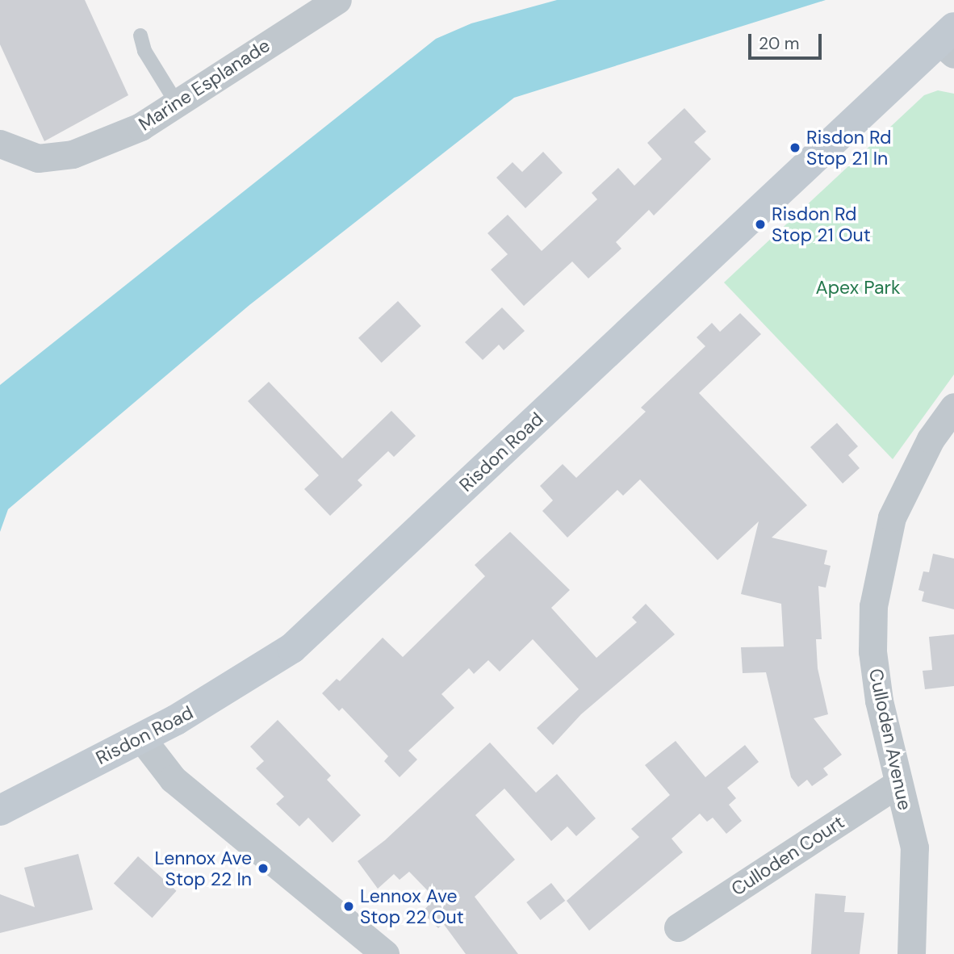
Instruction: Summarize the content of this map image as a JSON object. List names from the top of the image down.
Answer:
{
  "streets": {
    "street": [
      "Marine Esplanade",
      "Risdon Road",
      "Culloden Avenue",
      "Culloden Court"
    ]
  },
  "crossings": [
    ["Culloden Avenue", "Culloden Court"]
  ],
  "parks": ["Apex Park"],
  "places": [
    "Risdon Rd Stop 21 In",
    "Risdon Rd Stop 21 Out",
    "Lennox Ave Stop 22 In",
    "Lennox Ave Stop 22 Out"
  ],
  "scale_bar": "20 m"
}
